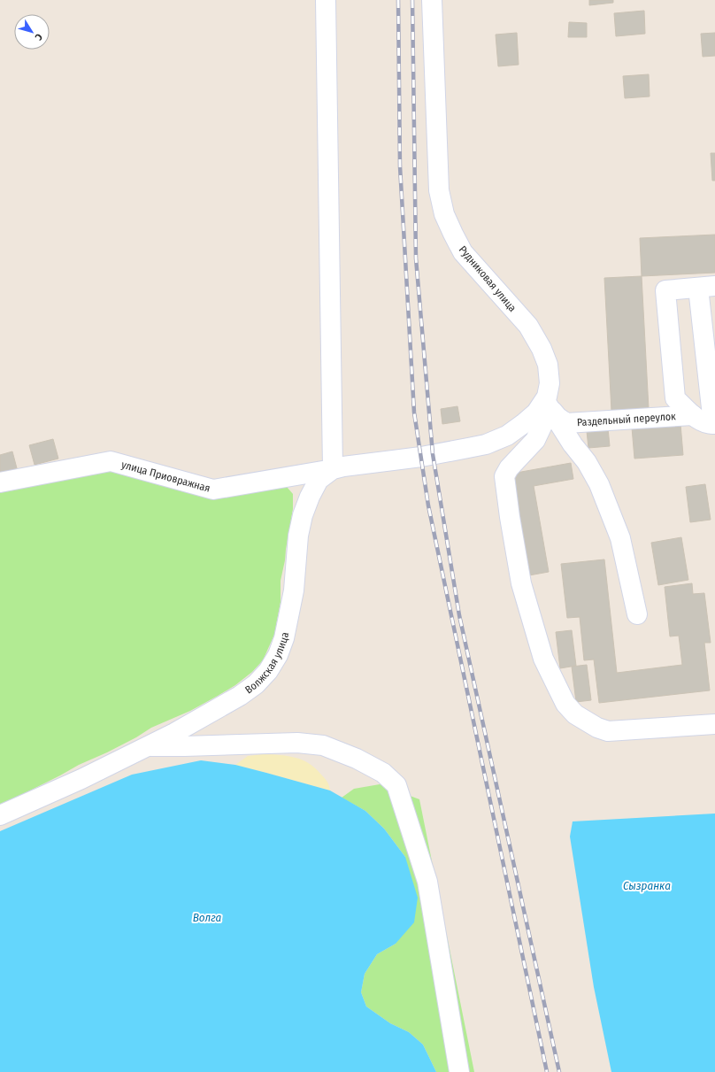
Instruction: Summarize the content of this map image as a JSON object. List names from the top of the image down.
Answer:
{
  "streets": {
    "street": [
      "Рудниковая улица",
      "Раздельный переулок",
      "улица Приовражная",
      "Волжская улица"
    ]
  },
  "crossings": [
    ["Рудниковая улица", "Раздельный переулок"],
    ["Рудниковая улица", "Волжская улица"],
    ["улица Приовражная", "Волжская улица"]
  ],
  "water": ["Сызранка", "Волга"],
  "north": "bottom right"
}
